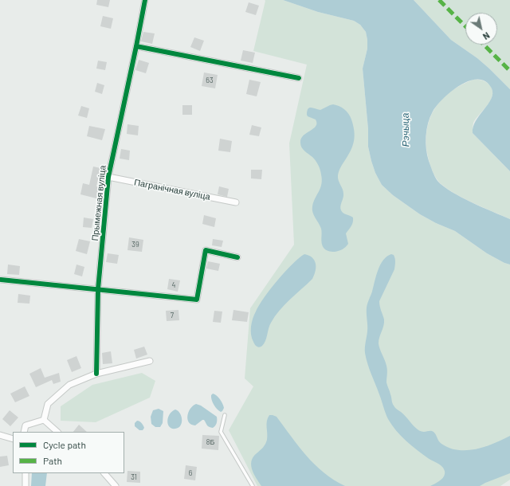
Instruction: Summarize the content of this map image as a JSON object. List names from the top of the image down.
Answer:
{
  "streets": {
    "street": ["Пагранічная вуліца", "Прымежная вуліца"]
  },
  "crossings": [
    ["Пагранічная вуліца", "Прымежная вуліца"]
  ],
  "water": ["Рэчыца"],
  "house_numbers": [
    "63",
    "39",
    "4",
    "7",
    "8Б",
    "6",
    "31"
  ],
  "legend": ["Cycle path", "Path"],
  "north": "bottom right"
}
